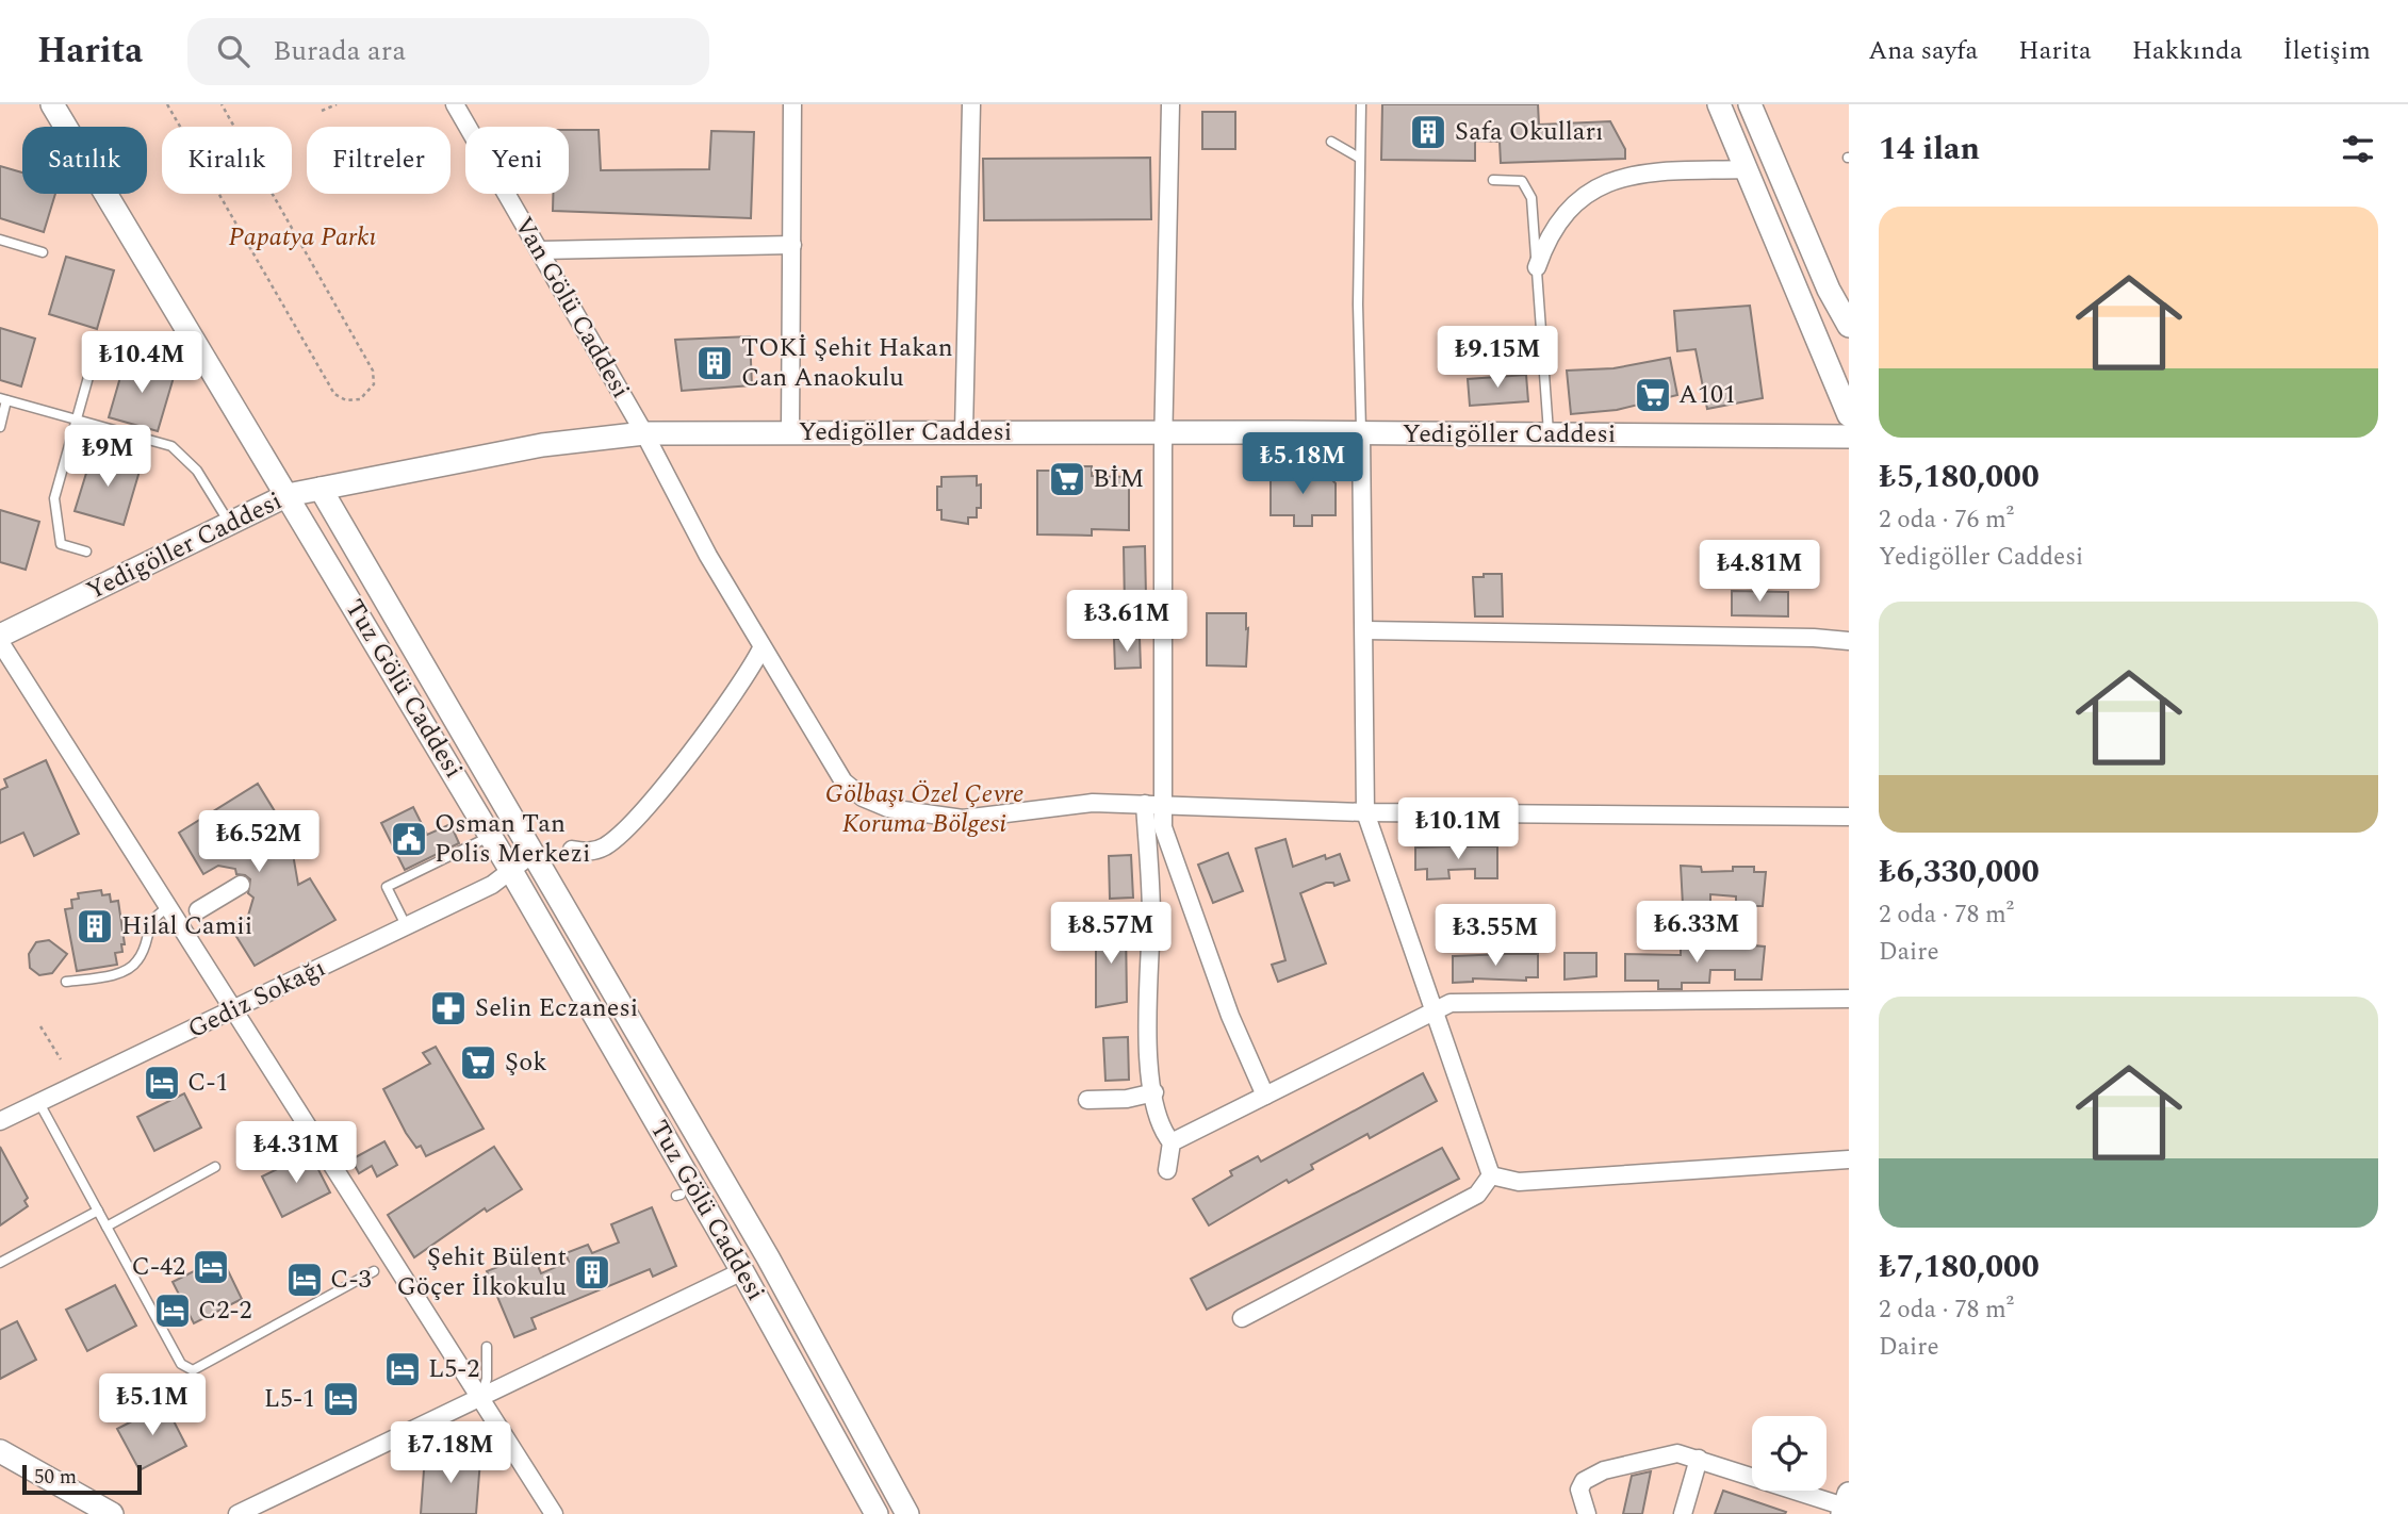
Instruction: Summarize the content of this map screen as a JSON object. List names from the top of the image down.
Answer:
{
  "streets": {
    "street": [
      "Van Gölü Caddesi",
      "Yedigöller Caddesi",
      "Tuz Gölü Caddesi",
      "Gediz Sokağı"
    ]
  },
  "crossings": [
    ["Van Gölü Caddesi", "Yedigöller Caddesi"],
    ["Yedigöller Caddesi", "Tuz Gölü Caddesi"],
    ["Tuz Gölü Caddesi", "Gediz Sokağı"]
  ],
  "parks": ["Papatya Parkı", "Gölbaşı Özel Çevre Koruma Bölgesi"],
  "places": {
    "building": [
      "Safa Okulları",
      "TOKİ Şehit Hakan Can Anaokulu",
      "Hilal Camii",
      "Şehit Bülent Göçer İlkokulu"
    ],
    "supermarket": ["A101", "BİM", "Şok"],
    "public building": ["Osman Tan Polis Merkezi"],
    "pharmacy": ["Selin Eczanesi"],
    "hotel": [
      "C-1",
      "C-42",
      "C-3",
      "C2-2",
      "L5-2",
      "L5-1"
    ]
  },
  "scale_bar": "50 m",
  "page": {
    "header": "Harita",
    "search": "Burada ara",
    "nav": [
      "Ana sayfa",
      "Harita",
      "Hakkında",
      "İletişim"
    ],
    "heading": "14 ilan",
    "chip": [
      "Satılık",
      "Kiralık",
      "Filtreler",
      "Yeni"
    ],
    "list": [
      {
        "name": "₺5,180,000",
        "note": "2 oda · 76 m² · Yedigöller Caddesi"
      },
      {
        "name": "₺6,330,000",
        "note": "2 oda · 78 m² · Daire"
      },
      {
        "name": "₺7,180,000",
        "note": "2 oda · 78 m² · Daire"
      }
    ],
    "price": [
      "₺9.15M",
      "₺10.4M",
      "₺9M",
      "₺5.18M",
      "₺4.81M",
      "₺3.61M",
      "₺10.1M",
      "₺6.52M",
      "₺6.33M",
      "₺8.57M",
      "₺3.55M",
      "₺4.31M",
      "₺5.1M",
      "₺7.18M"
    ],
    "scale": "50 m"
  }
}
